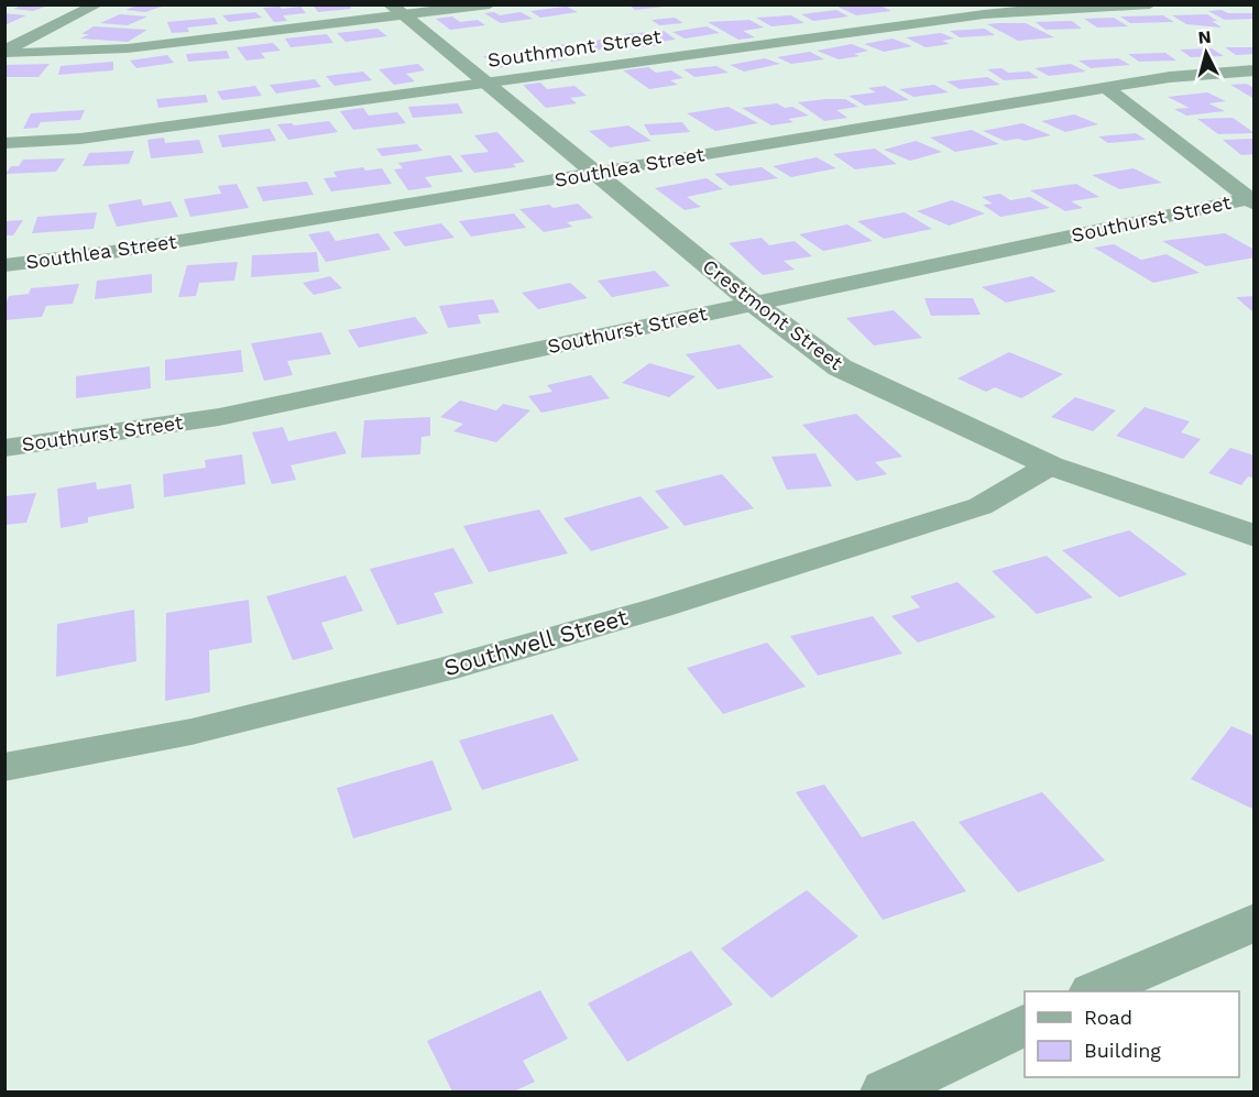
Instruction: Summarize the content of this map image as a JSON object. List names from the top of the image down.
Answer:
{
  "streets": {
    "street": [
      "Southmont Street",
      "Southlea Street",
      "Southurst Street",
      "Crestmont Street",
      "Southwell Street"
    ]
  },
  "crossings": [
    ["Southmont Street", "Crestmont Street"],
    ["Southlea Street", "Crestmont Street"],
    ["Southurst Street", "Crestmont Street"],
    ["Crestmont Street", "Southwell Street"]
  ],
  "legend": ["Road", "Building"],
  "north": "top"
}
